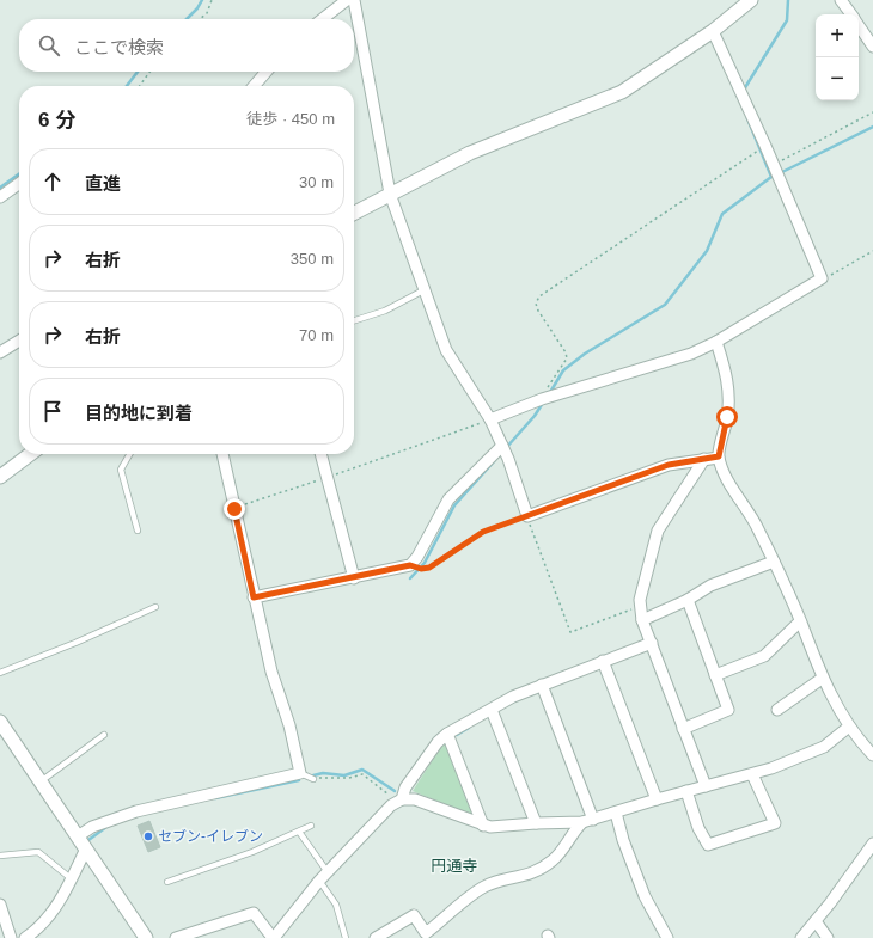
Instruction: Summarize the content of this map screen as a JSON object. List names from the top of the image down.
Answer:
{
  "districts": ["円通寺"],
  "places": ["セブン-イレブン"],
  "page": {
    "map_buttons": ["+", "−"],
    "search": "ここで検索",
    "heading": ["6 分", "徒歩 · 450 m"],
    "list": [
      ["直進", "30 m"],
      ["右折", "350 m"],
      ["右折", "70 m"],
      "目的地に到着"
    ]
  }
}
